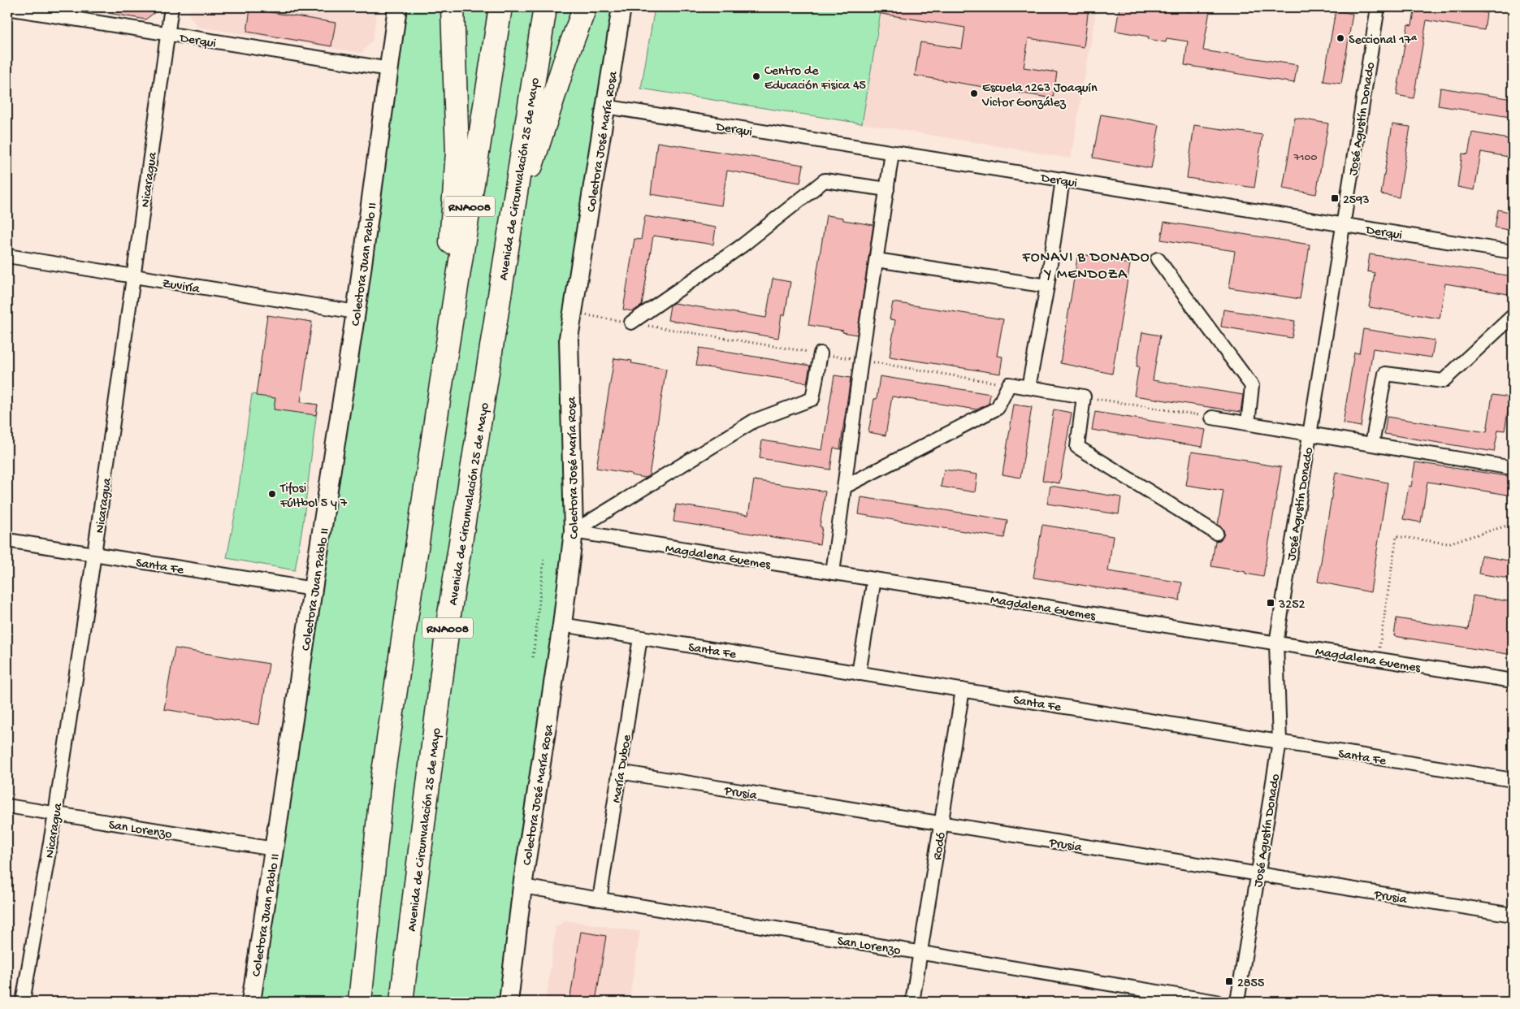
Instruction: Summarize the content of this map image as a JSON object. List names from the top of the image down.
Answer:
{
  "streets": {
    "highway": ["Avenida de Circunvalación 25 de Mayo", "RNA008"],
    "main road": ["Colectora José María Rosa", "Colectora Juan Pablo II"],
    "street": [
      "Derqui",
      "José Agustín Donado",
      "Nicaragua",
      "Zuviría",
      "Magdalena Guemes",
      "Santa Fe",
      "María Duboe",
      "Prusia",
      "San Lorenzo",
      "Rodó"
    ]
  },
  "crossings": [
    ["Derqui", "José Agustín Donado"],
    ["Derqui", "Colectora José María Rosa"],
    ["Derqui", "Nicaragua"],
    ["Derqui", "Colectora Juan Pablo II"],
    ["José Agustín Donado", "Magdalena Guemes"],
    ["José Agustín Donado", "Santa Fe"],
    ["José Agustín Donado", "Prusia"],
    ["Colectora José María Rosa", "Magdalena Guemes"],
    ["Colectora José María Rosa", "Santa Fe"],
    ["Colectora José María Rosa", "San Lorenzo"],
    ["Nicaragua", "Zuviría"],
    ["Nicaragua", "Santa Fe"],
    ["Nicaragua", "San Lorenzo"],
    ["Colectora Juan Pablo II", "Zuviría"],
    ["Colectora Juan Pablo II", "Santa Fe"],
    ["Colectora Juan Pablo II", "San Lorenzo"],
    ["Santa Fe", "María Duboe"],
    ["Santa Fe", "Rodó"],
    ["María Duboe", "Prusia"],
    ["María Duboe", "San Lorenzo"],
    ["Prusia", "Rodó"],
    ["San Lorenzo", "Rodó"]
  ],
  "districts": ["FONAVI B DONADO Y MENDOZA"],
  "places": {
    "other": [
      "Seccional 17ª",
      "Centro de Educación Fisica 45",
      "Escuela 1263 Joaquín Victor González",
      "Tifosi Fúltbol 5 y 7"
    ],
    "transit": ["2593", "3252", "2855"]
  },
  "house_numbers": ["7100"]
}
